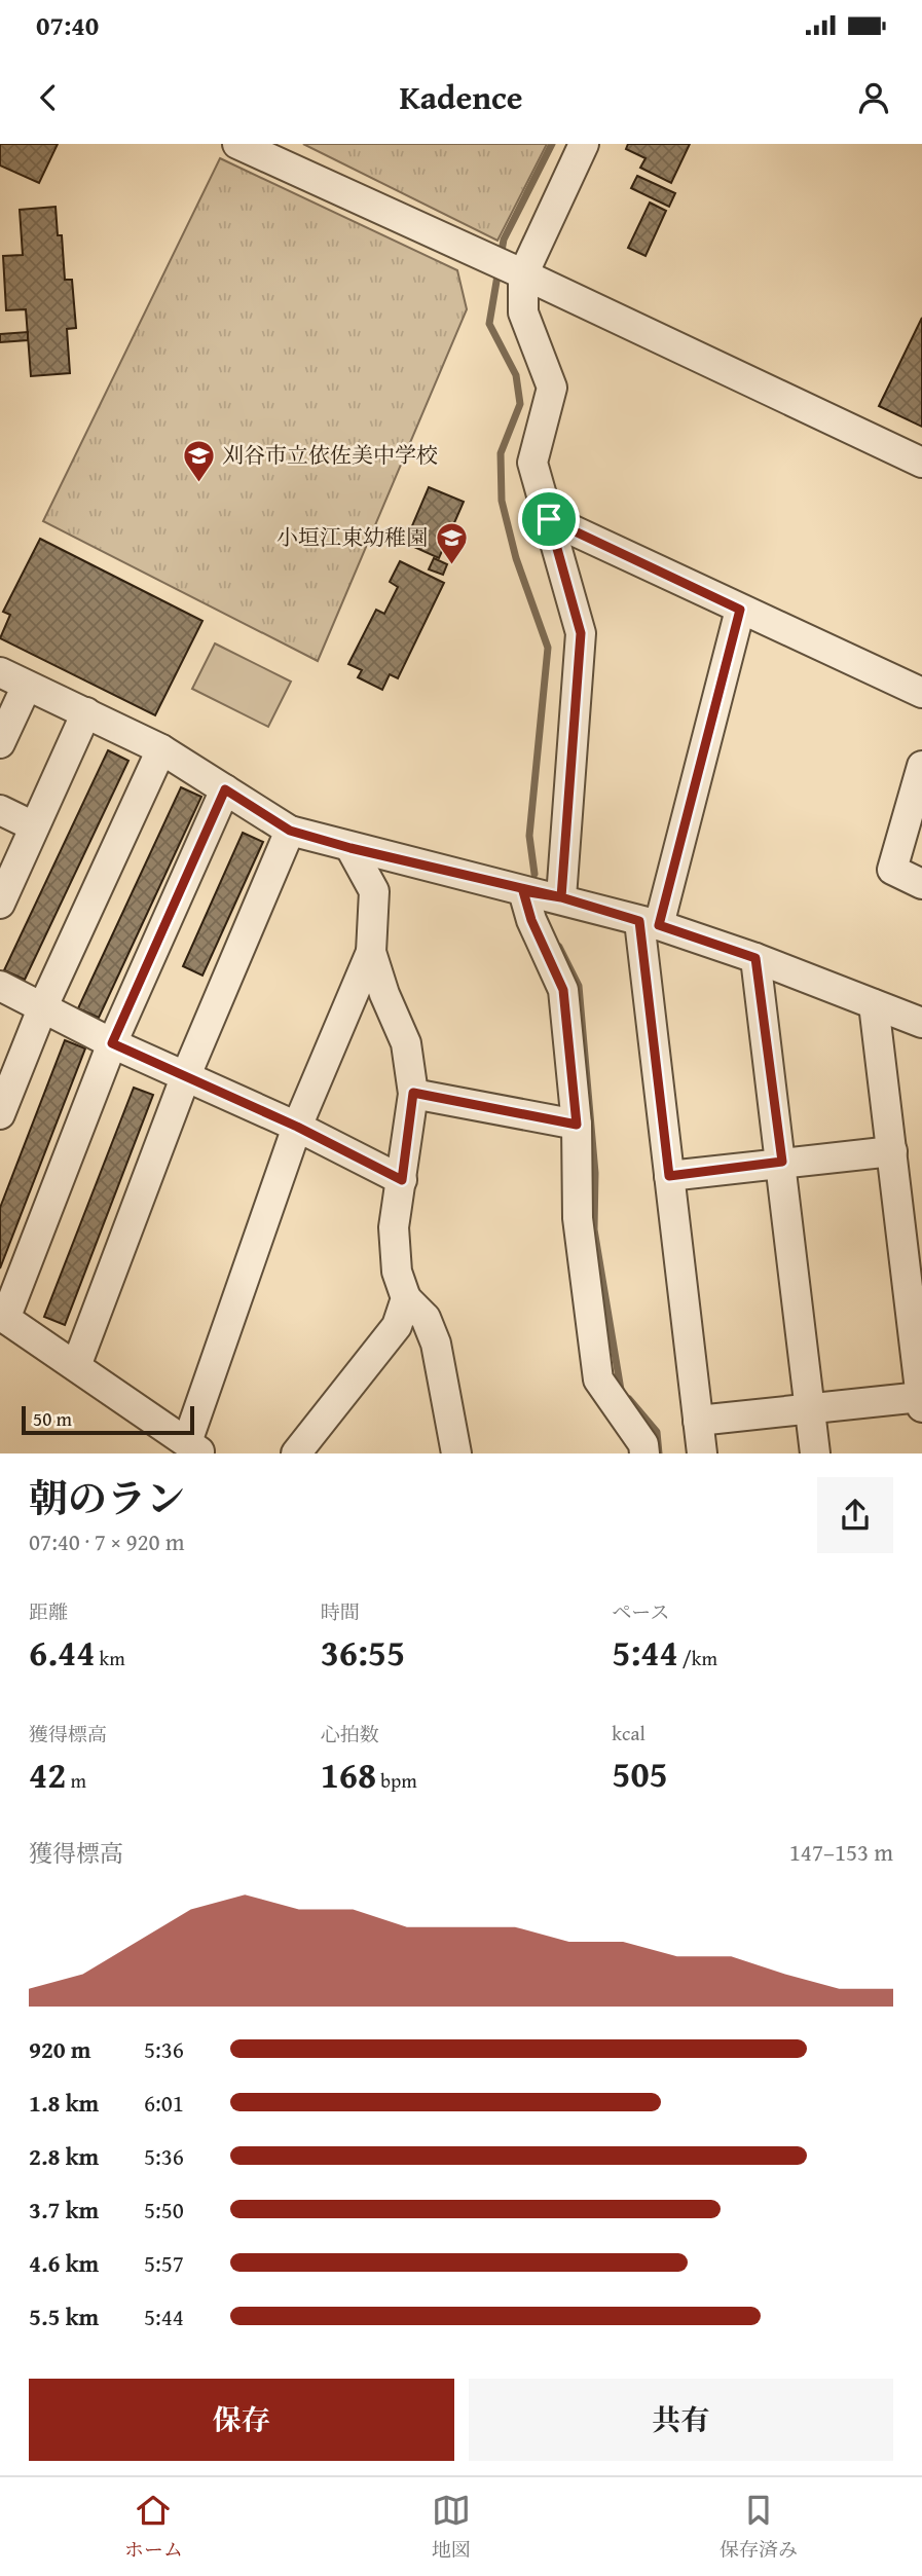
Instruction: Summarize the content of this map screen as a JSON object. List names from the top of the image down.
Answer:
{
  "places": {
    "school or university": ["刈谷市立依佐美中学校", "小垣江東幼稚園"]
  },
  "scale_bar": "50 m",
  "page": {
    "status": "07:40",
    "header": "Kadence",
    "scale": "50 m",
    "heading": ["朝のラン", "07:40 · 7 × 920 m"],
    "stats": [
      ["距離", "6.44 km"],
      ["時間", "36:55"],
      ["ペース", "5:44 /km"],
      ["獲得標高", "42 m"],
      ["心拍数", "168 bpm"],
      ["kcal", "505"]
    ],
    "chart": ["獲得標高", "147–153 m"],
    "list": [
      {
        "name": "920 m",
        "note": "5:36"
      },
      {
        "name": "1.8 km",
        "note": "6:01"
      },
      {
        "name": "2.8 km",
        "note": "5:36"
      },
      {
        "name": "3.7 km",
        "note": "5:50"
      },
      {
        "name": "4.6 km",
        "note": "5:57"
      },
      {
        "name": "5.5 km",
        "note": "5:44"
      }
    ],
    "buttons": ["保存", "共有"],
    "tabs": ["ホーム", "地図", "保存済み"]
  }
}
